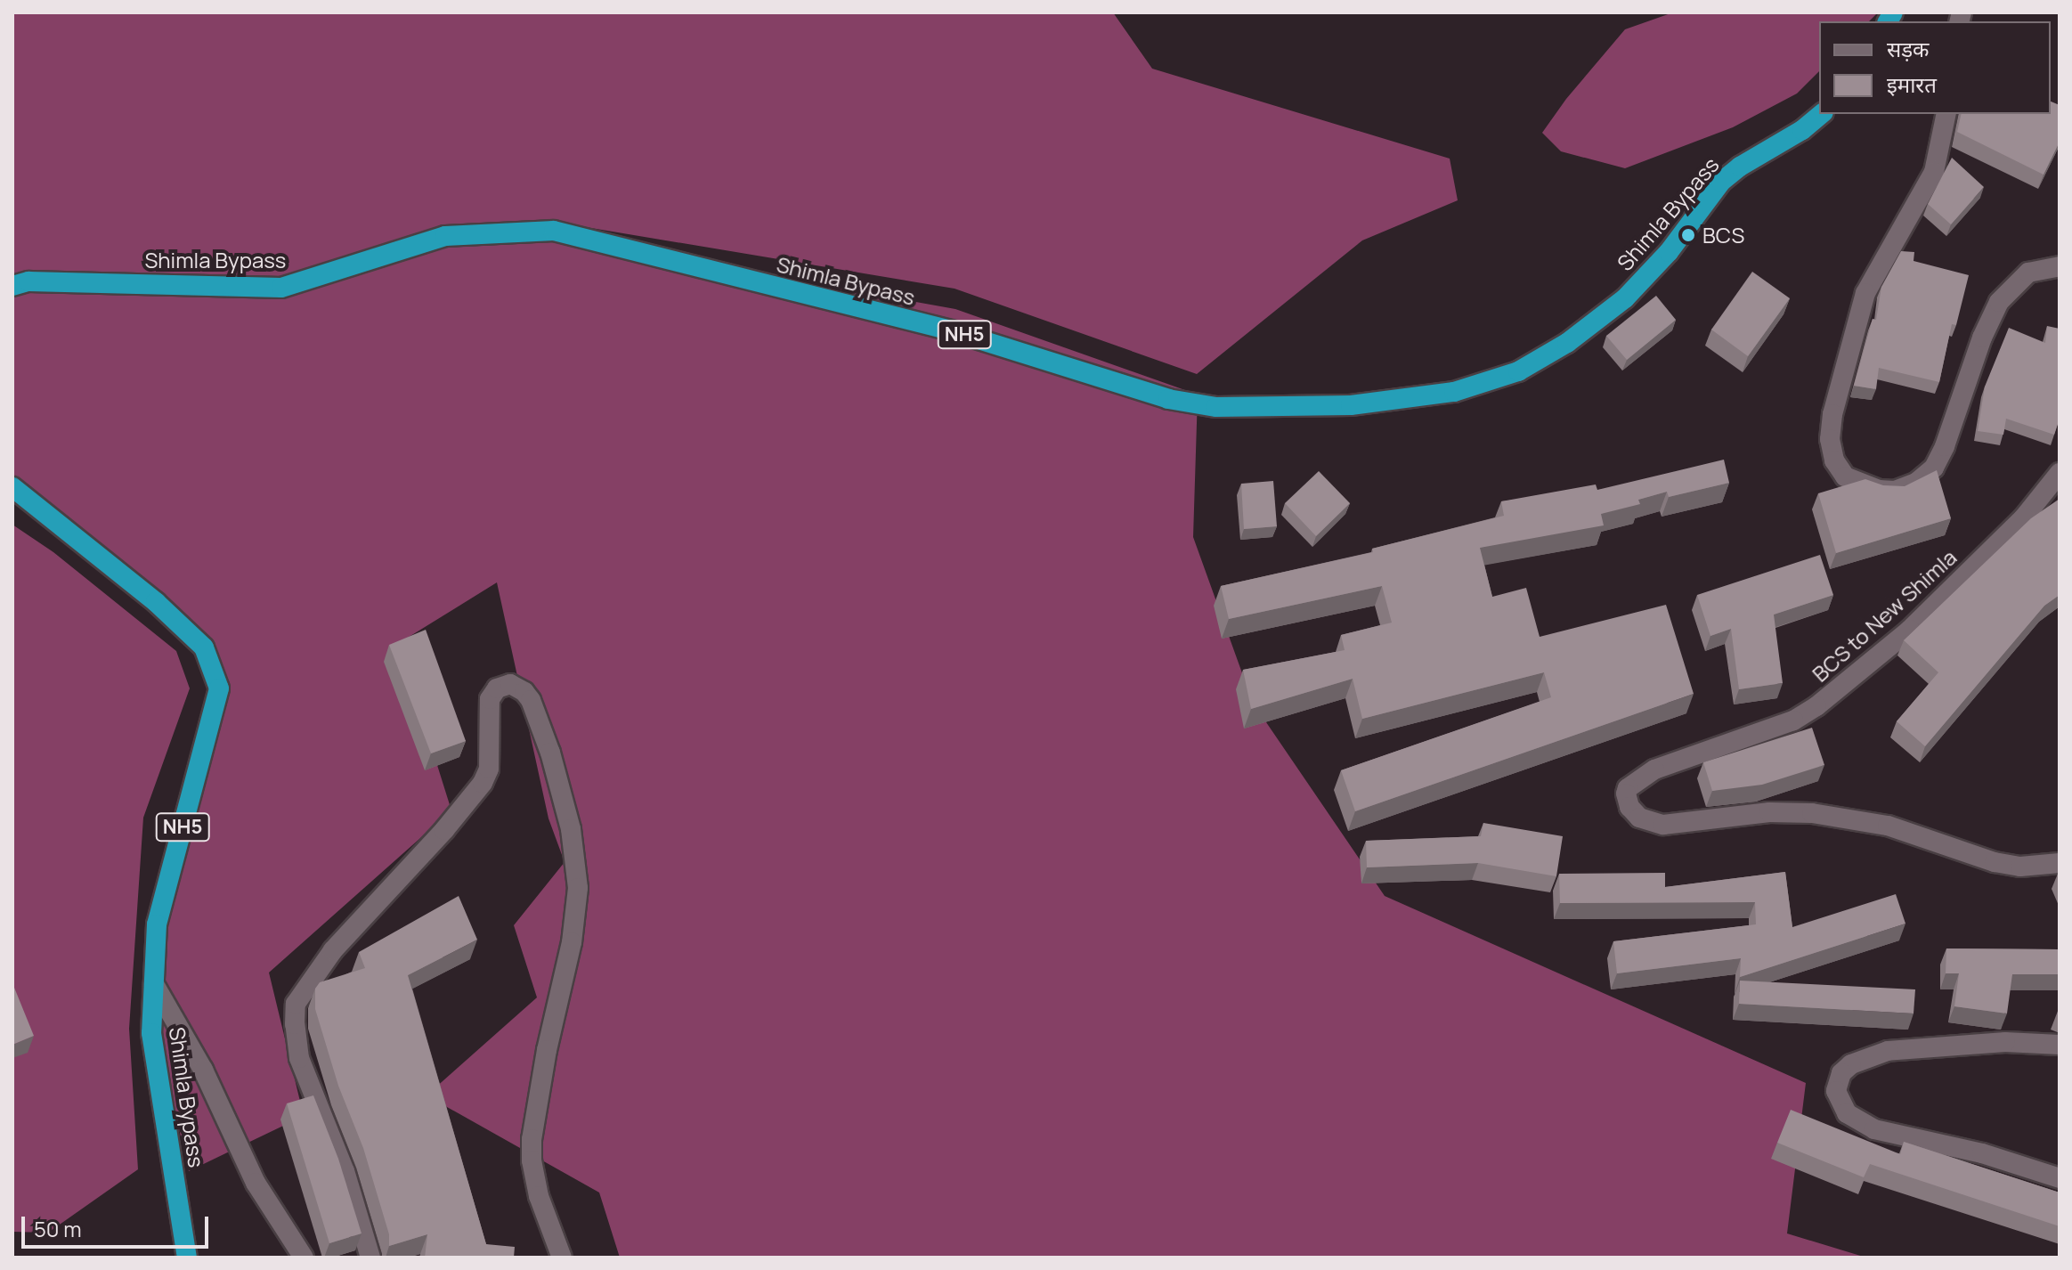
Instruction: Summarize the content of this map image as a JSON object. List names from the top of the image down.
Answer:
{
  "streets": {
    "highway": ["Shimla Bypass", "NH5"],
    "street": ["BCS to New Shimla"]
  },
  "places": ["BCS"],
  "legend": ["सड़क", "इमारत"],
  "scale_bar": "50 m"
}
